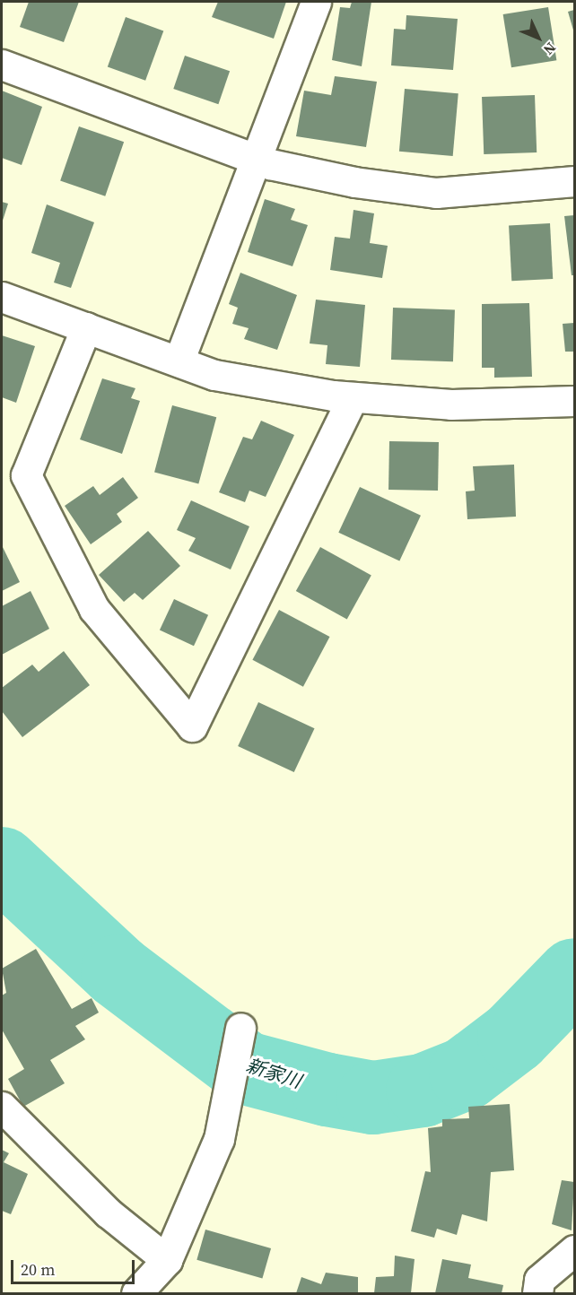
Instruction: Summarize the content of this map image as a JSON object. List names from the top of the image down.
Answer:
{
  "water": ["新家川"],
  "scale_bar": "20 m",
  "north": "bottom right"
}
